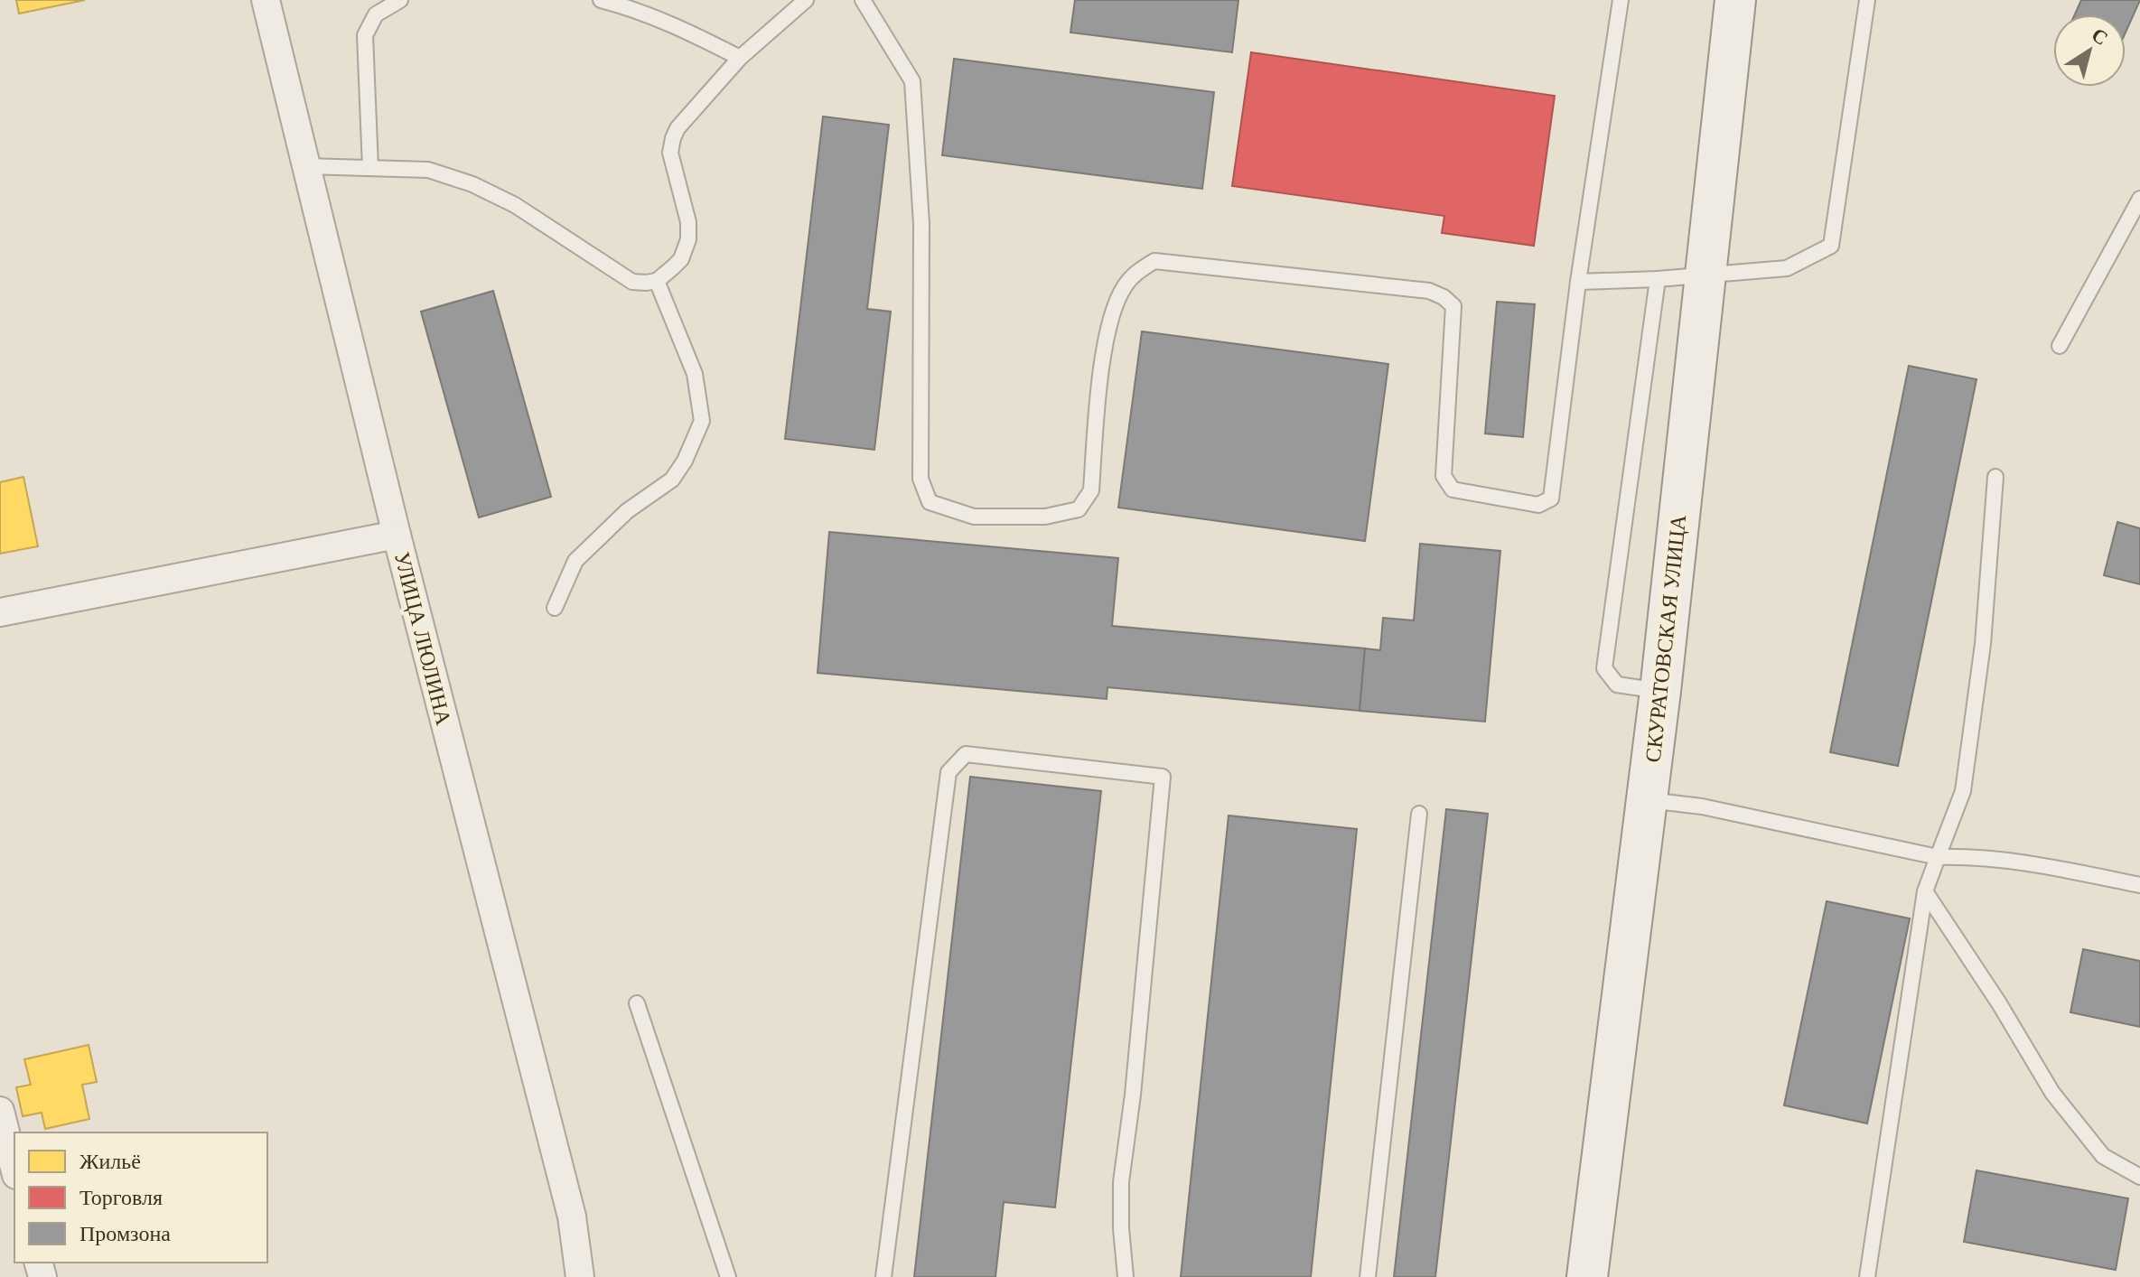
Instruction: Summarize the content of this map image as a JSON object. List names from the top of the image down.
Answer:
{
  "streets": {
    "street": ["УЛИЦА ЛЮЛИНА", "СКУРАТОВСКАЯ УЛИЦА"]
  },
  "legend": ["Жильё", "Торговля", "Промзона"],
  "north": "top right"
}
